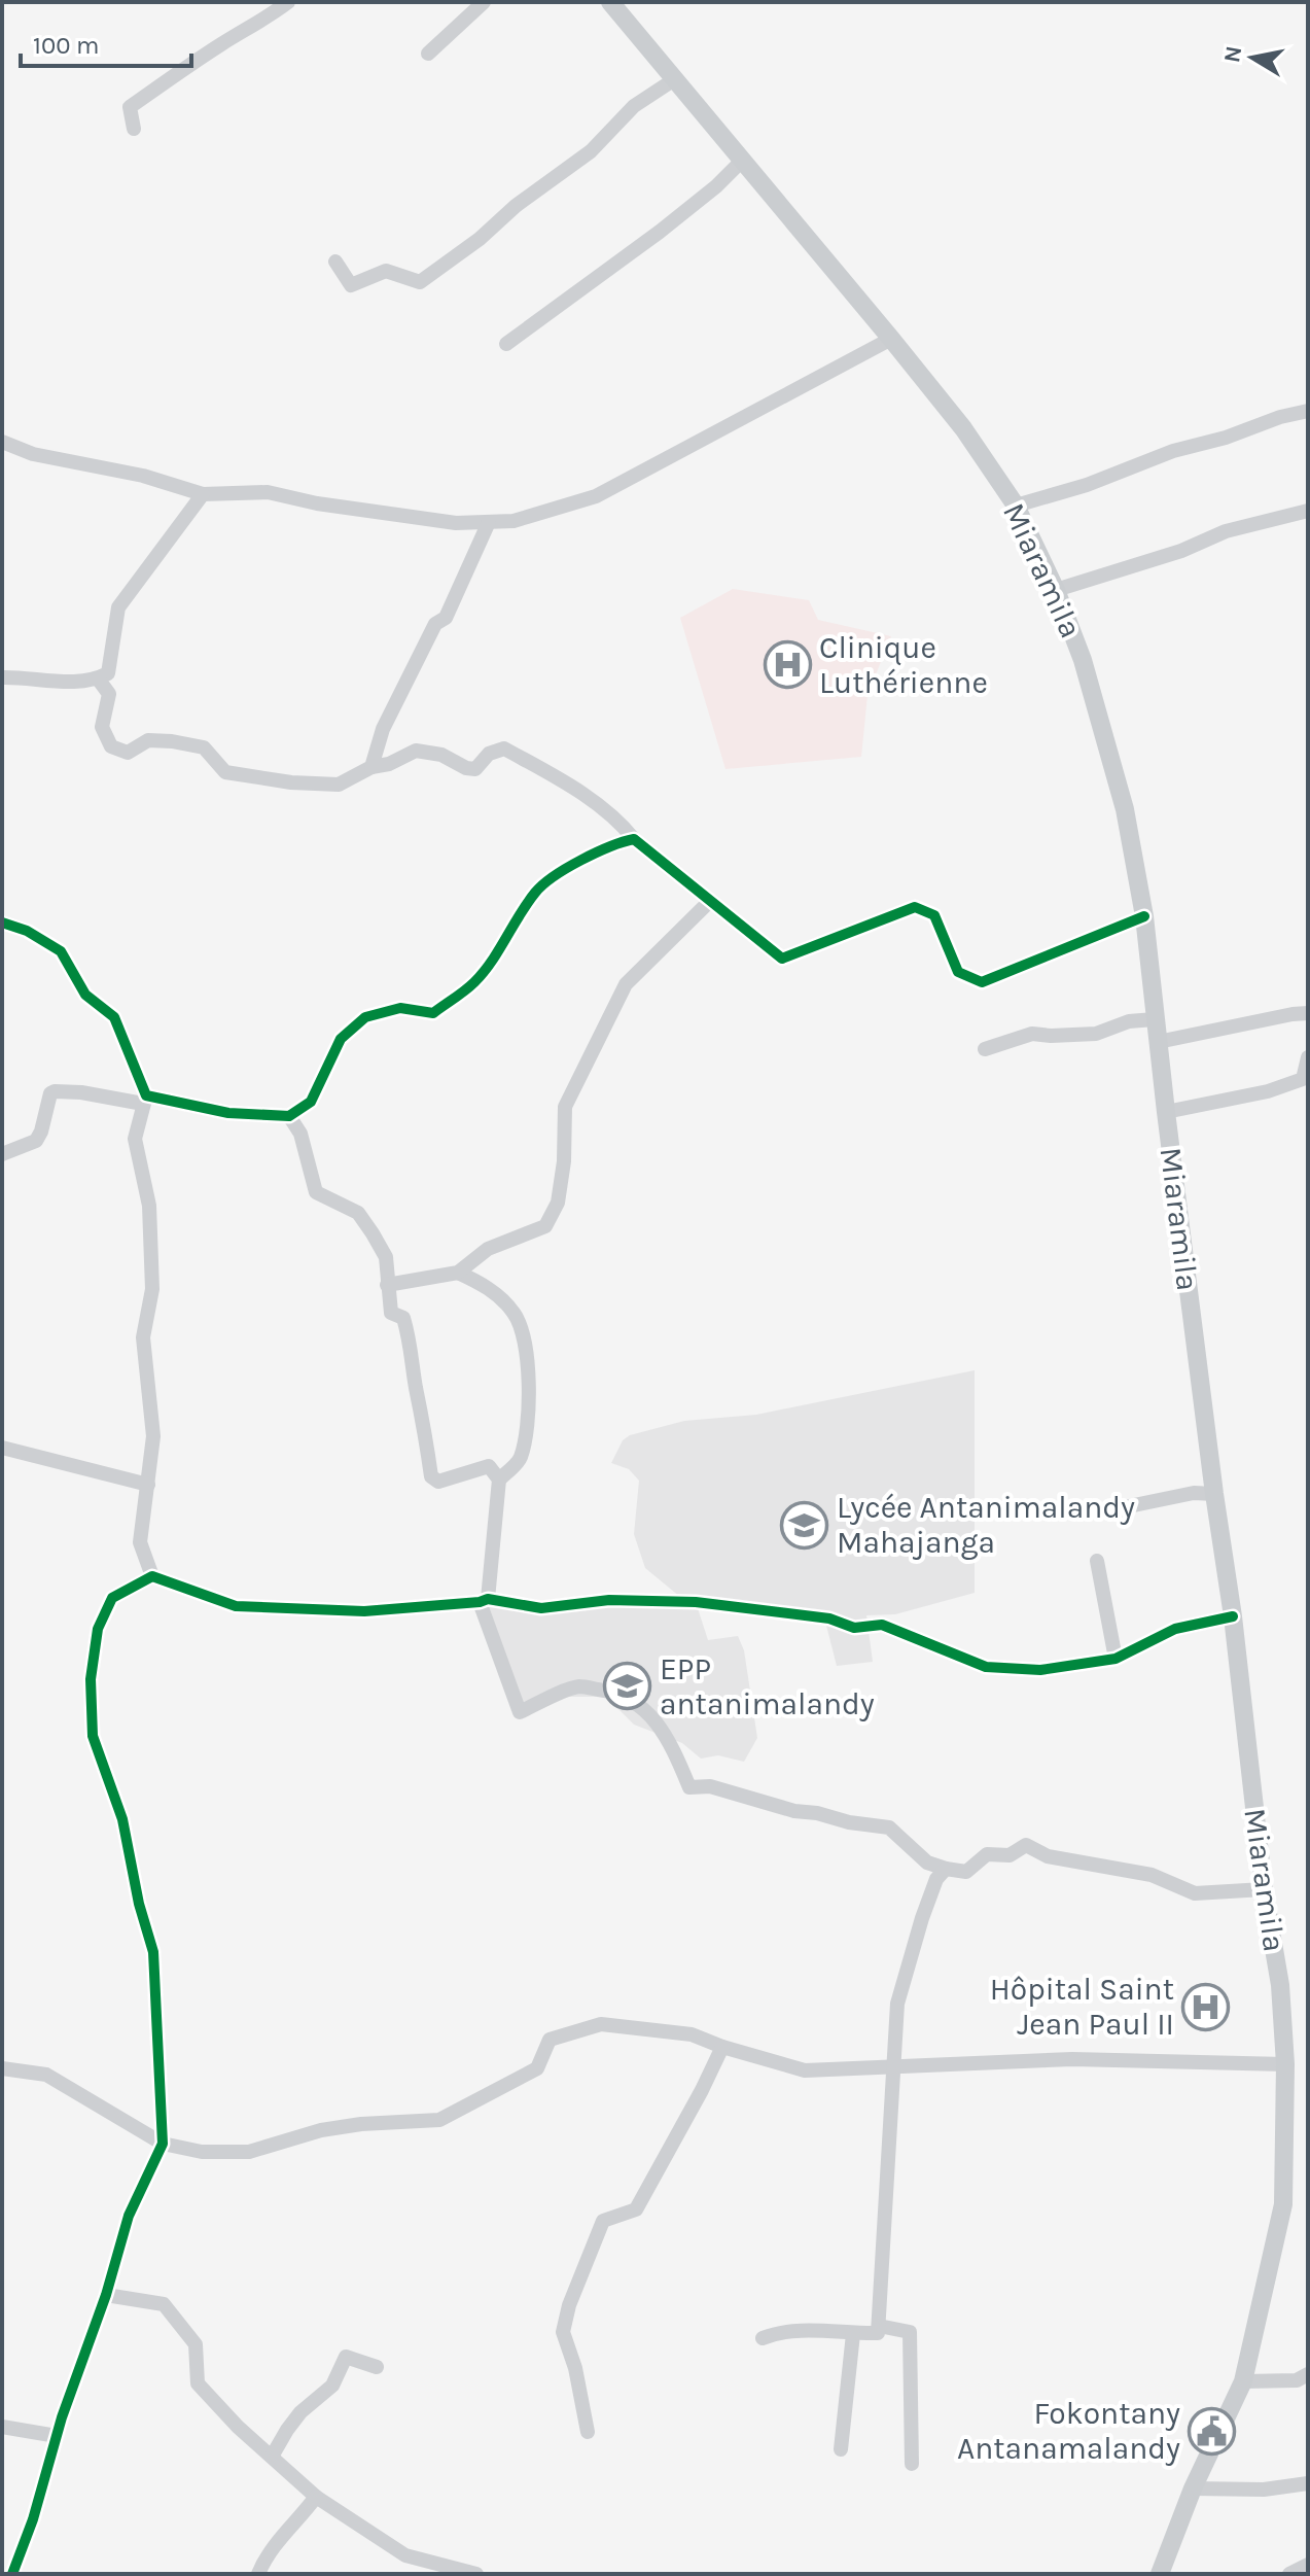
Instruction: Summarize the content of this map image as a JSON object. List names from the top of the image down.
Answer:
{
  "streets": {
    "main road": ["Miaramila"]
  },
  "places": {
    "hospital": ["Clinique Luthérienne", "Hôpital Saint Jean Paul II"],
    "school or university": ["Lycée Antanimalandy Mahajanga", "EPP antanimalandy"],
    "public building": ["Fokontany Antanamalandy"]
  },
  "scale_bar": "100 m",
  "north": "left"
}
